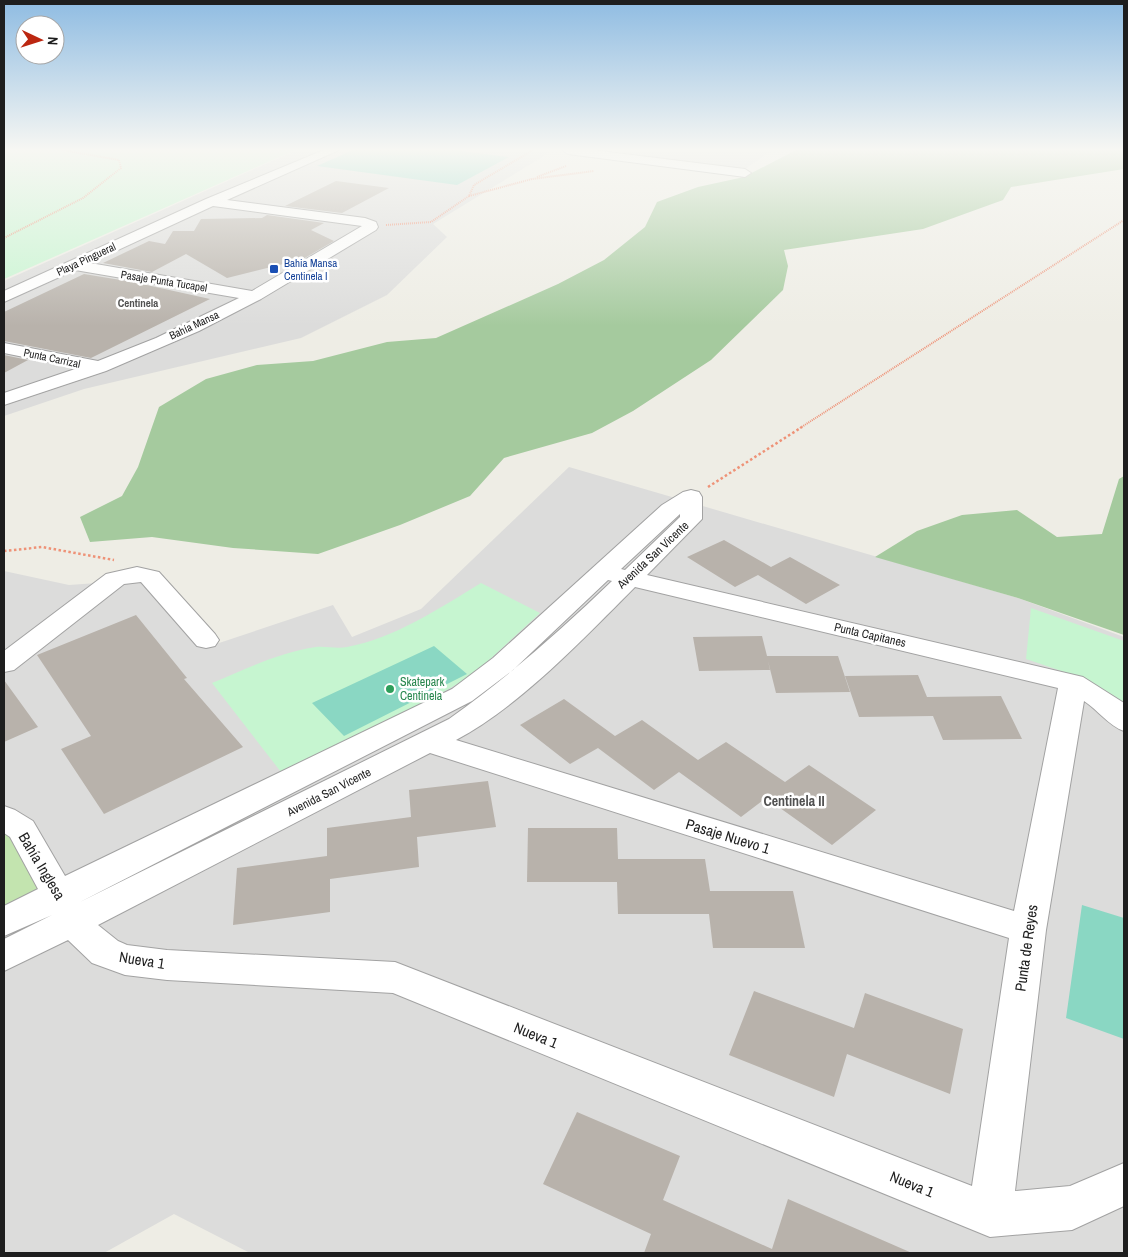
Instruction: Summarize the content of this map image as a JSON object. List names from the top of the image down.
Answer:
{
  "streets": {
    "street": [
      "Playa Pingueral",
      "Pasaje Punta Tucapel",
      "Bahía Mansa",
      "Punta Carrizal",
      "Avenida San Vicente",
      "Punta Capitanes",
      "Pasaje Nuevo 1",
      "Bahía Inglesa",
      "Punta de Reyes",
      "Nueva 1"
    ]
  },
  "crossings": [
    ["Playa Pingueral", "Pasaje Punta Tucapel"],
    ["Pasaje Punta Tucapel", "Bahía Mansa"],
    ["Bahía Mansa", "Punta Carrizal"],
    ["Avenida San Vicente", "Punta Capitanes"],
    ["Avenida San Vicente", "Pasaje Nuevo 1"],
    ["Avenida San Vicente", "Bahía Inglesa"],
    ["Avenida San Vicente", "Nueva 1"],
    ["Punta Capitanes", "Punta de Reyes"],
    ["Pasaje Nuevo 1", "Punta de Reyes"],
    ["Bahía Inglesa", "Nueva 1"],
    ["Punta de Reyes", "Nueva 1"]
  ],
  "districts": ["Centinela", "Centinela II"],
  "places": {
    "transit": ["Bahia Mansa Centinela I"],
    "other": ["Skatepark Centinela"]
  },
  "north": "right"
}
